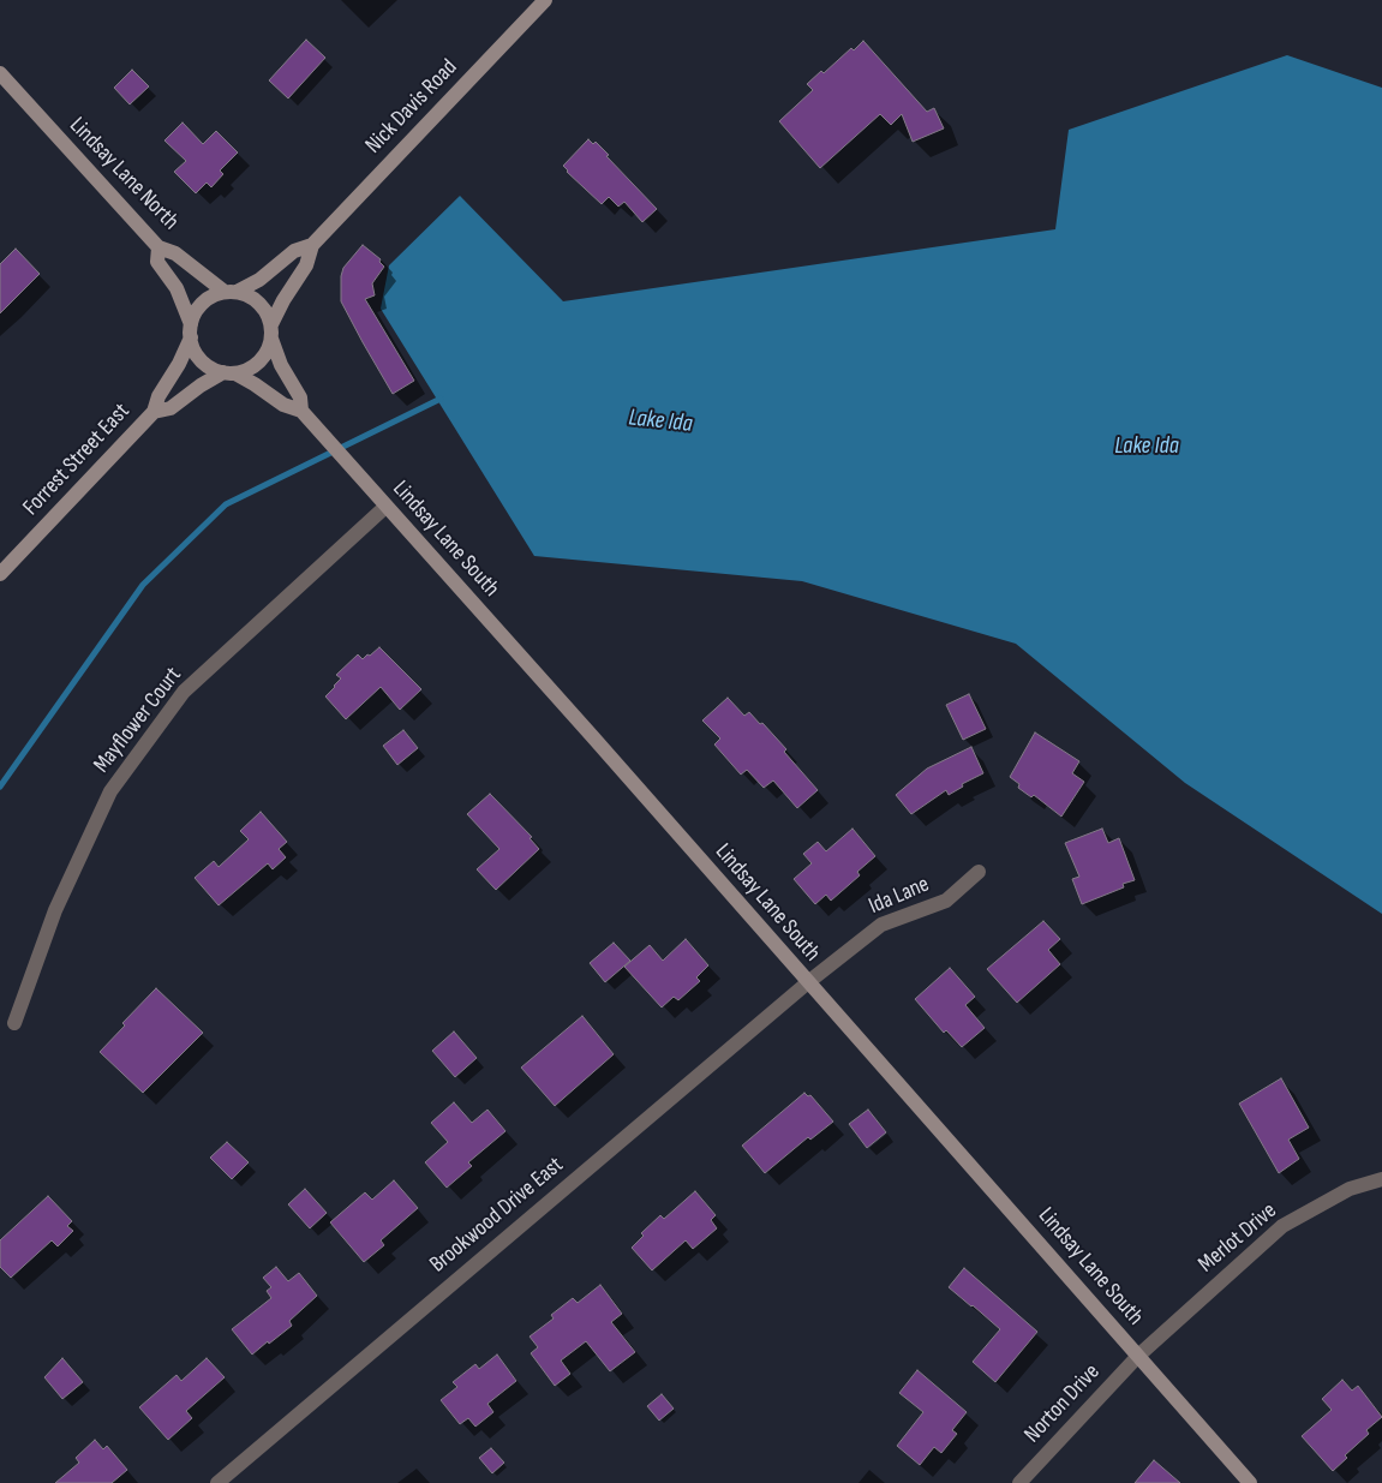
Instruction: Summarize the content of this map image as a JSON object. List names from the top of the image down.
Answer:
{
  "streets": {
    "street": [
      "Nick Davis Road",
      "Lindsay Lane North",
      "Forrest Street East",
      "Lindsay Lane South",
      "Mayflower Court",
      "Ida Lane",
      "Brookwood Drive East",
      "Merlot Drive",
      "Norton Drive"
    ]
  },
  "crossings": [
    ["Nick Davis Road", "Lindsay Lane North"],
    ["Nick Davis Road", "Forrest Street East"],
    ["Nick Davis Road", "Lindsay Lane South"],
    ["Lindsay Lane North", "Forrest Street East"],
    ["Lindsay Lane North", "Lindsay Lane South"],
    ["Forrest Street East", "Lindsay Lane South"],
    ["Lindsay Lane South", "Mayflower Court"],
    ["Lindsay Lane South", "Ida Lane"],
    ["Lindsay Lane South", "Brookwood Drive East"],
    ["Lindsay Lane South", "Merlot Drive"],
    ["Lindsay Lane South", "Norton Drive"],
    ["Ida Lane", "Brookwood Drive East"],
    ["Merlot Drive", "Norton Drive"]
  ],
  "water": ["Lake Ida"]
}
